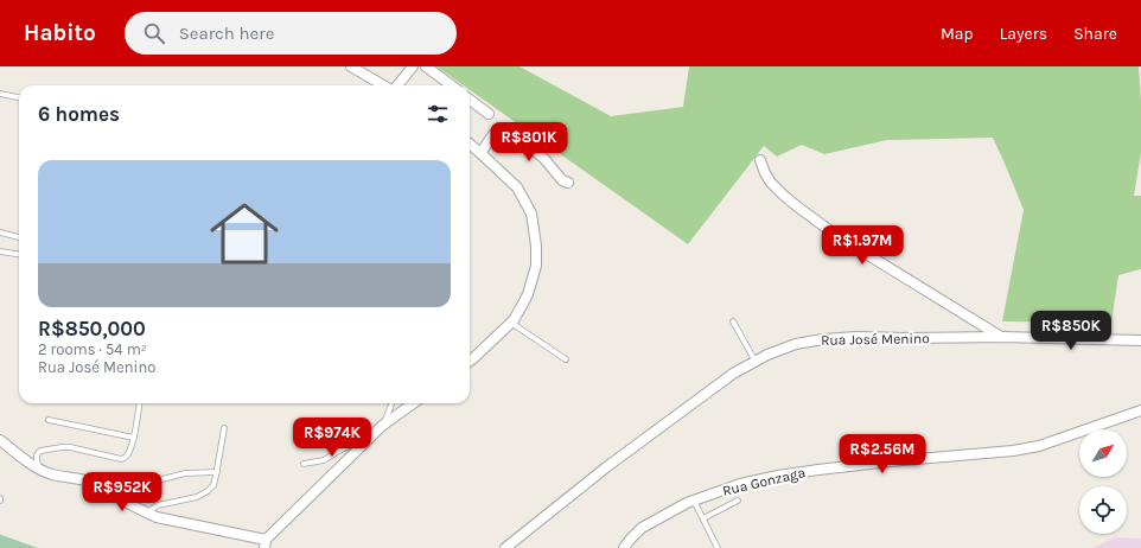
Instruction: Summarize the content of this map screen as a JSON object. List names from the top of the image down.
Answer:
{
  "streets": {
    "street": ["Rua José Menino", "Rua Gonzaga"]
  },
  "north": "top right",
  "page": {
    "header": "Habito",
    "search": "Search here",
    "nav": ["Map", "Layers", "Share"],
    "heading": "6 homes",
    "price": [
      "R$801K",
      "R$1.97M",
      "R$850K",
      "R$974K",
      "R$2.56M",
      "R$952K"
    ],
    "list": [
      {
        "name": "R$850,000",
        "note": "2 rooms · 54 m² · Rua José Menino"
      }
    ]
  }
}
